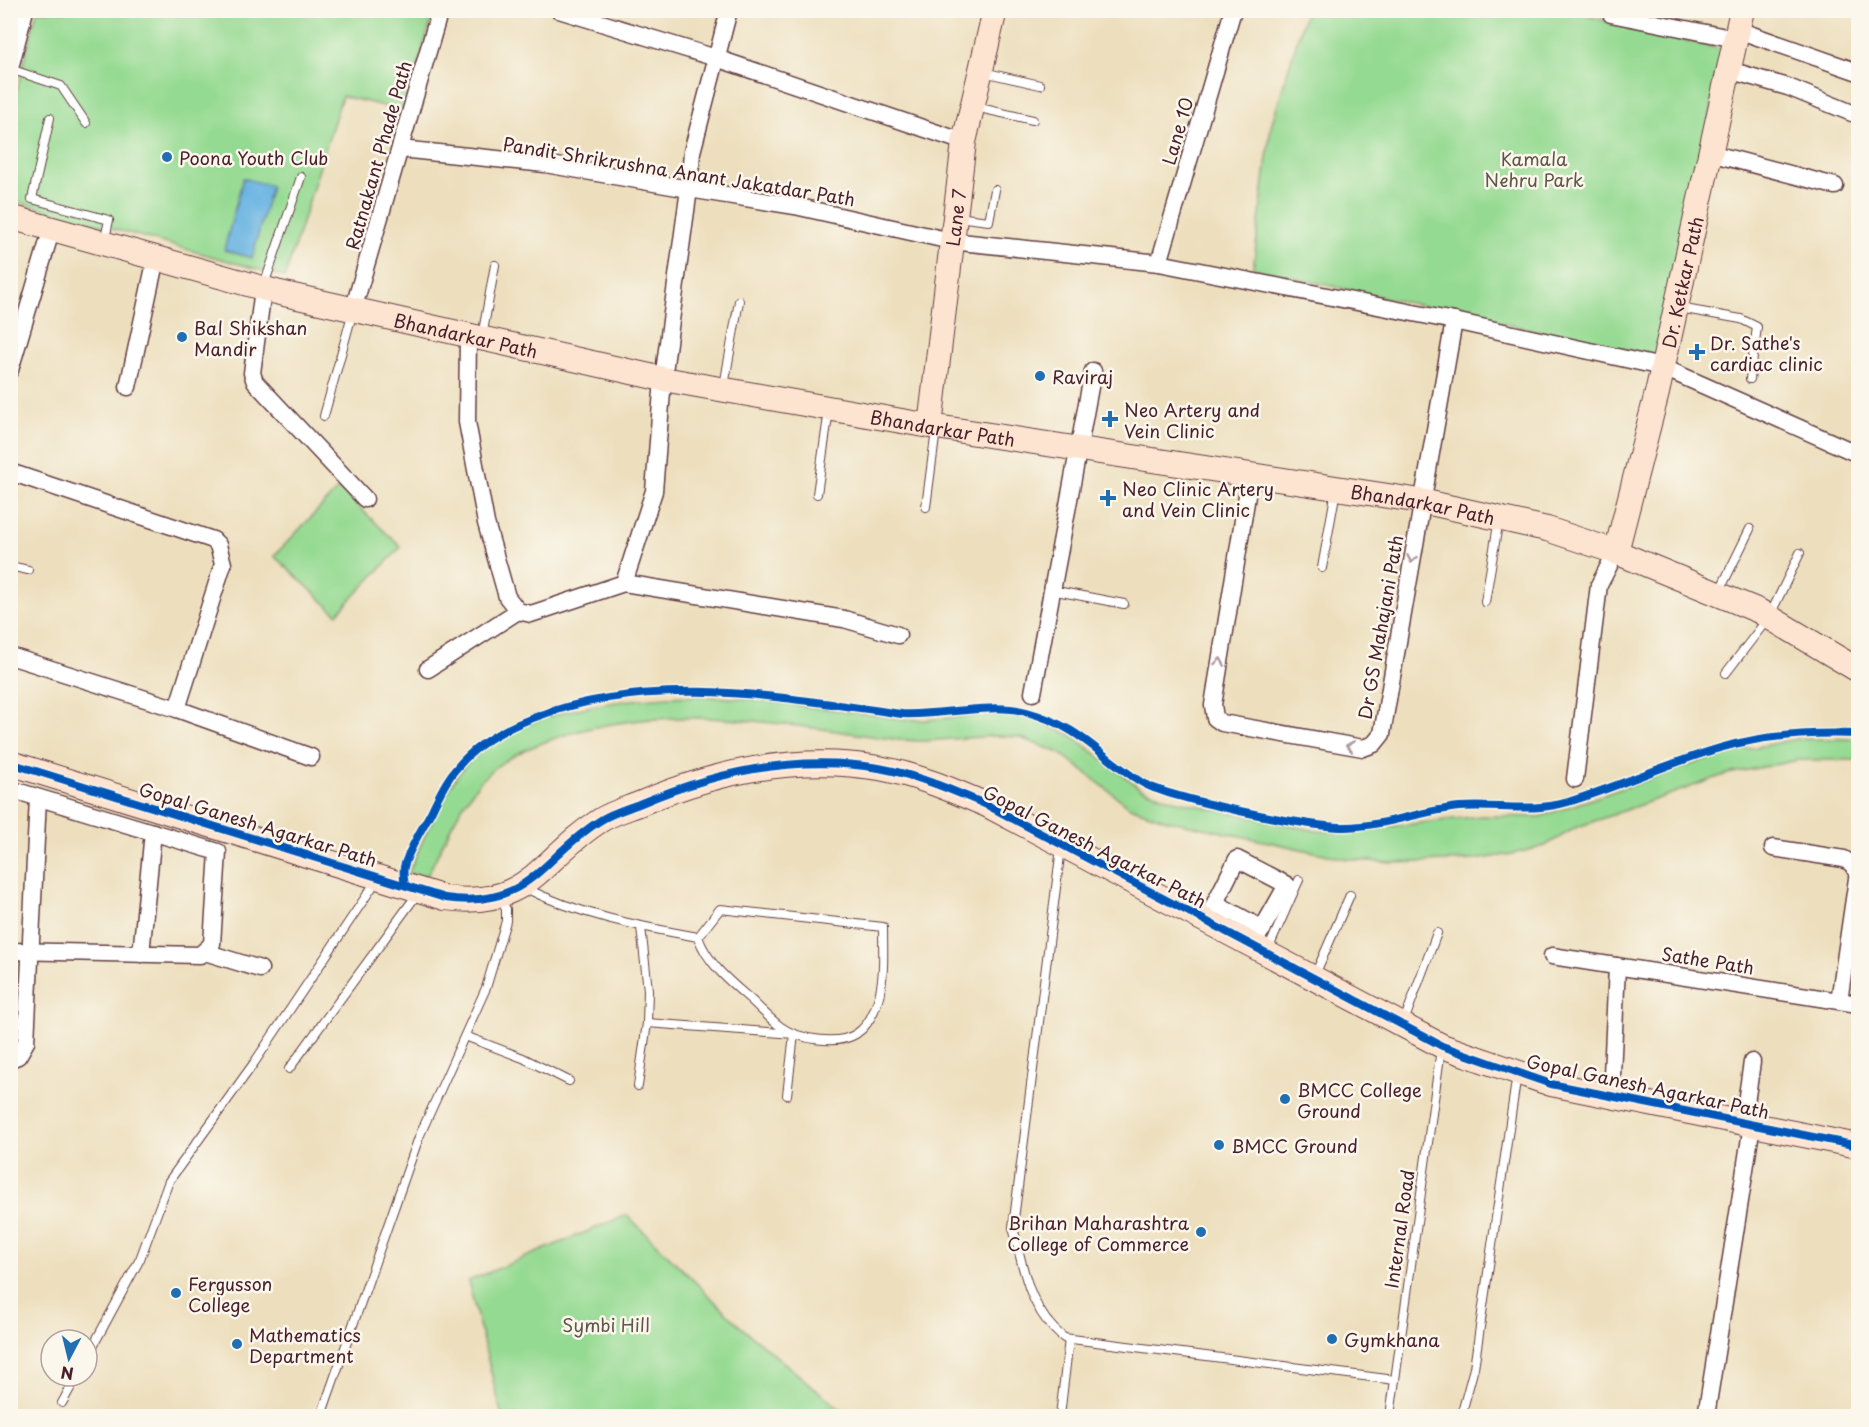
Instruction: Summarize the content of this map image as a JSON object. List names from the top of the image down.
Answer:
{
  "streets": {
    "street": [
      "Lane 10",
      "Ratnakant Phade Path",
      "Pandit Shrikrushna Anant Jakatdar Path",
      "Lane 7",
      "Dr. Ketkar Path",
      "Bhandarkar Path",
      "Dr GS Mahajani Path",
      "Gopal Ganesh Agarkar Path",
      "Sathe Path"
    ],
    "lane": ["Internal Road"]
  },
  "crossings": [
    ["Lane 10", "Pandit Shrikrushna Anant Jakatdar Path"],
    ["Ratnakant Phade Path", "Pandit Shrikrushna Anant Jakatdar Path"],
    ["Ratnakant Phade Path", "Bhandarkar Path"],
    ["Pandit Shrikrushna Anant Jakatdar Path", "Lane 7"],
    ["Pandit Shrikrushna Anant Jakatdar Path", "Dr. Ketkar Path"],
    ["Lane 7", "Bhandarkar Path"],
    ["Dr. Ketkar Path", "Bhandarkar Path"],
    ["Bhandarkar Path", "Dr GS Mahajani Path"],
    ["Gopal Ganesh Agarkar Path", "Internal Road"]
  ],
  "parks": ["Kamala Nehru Park", "Symbi Hill"],
  "places": {
    "other": [
      "Poona Youth Club",
      "Bal Shikshan Mandir",
      "Raviraj",
      "BMCC College Ground",
      "BMCC Ground",
      "Brihan Maharashtra College of Commerce",
      "Fergusson College",
      "Gymkhana",
      "Mathematics Department"
    ],
    "health": ["Dr. Sathe's cardiac clinic", "Neo Artery and Vein Clinic", "Neo Clinic Artery and Vein Clinic"]
  },
  "north": "bottom"
}
